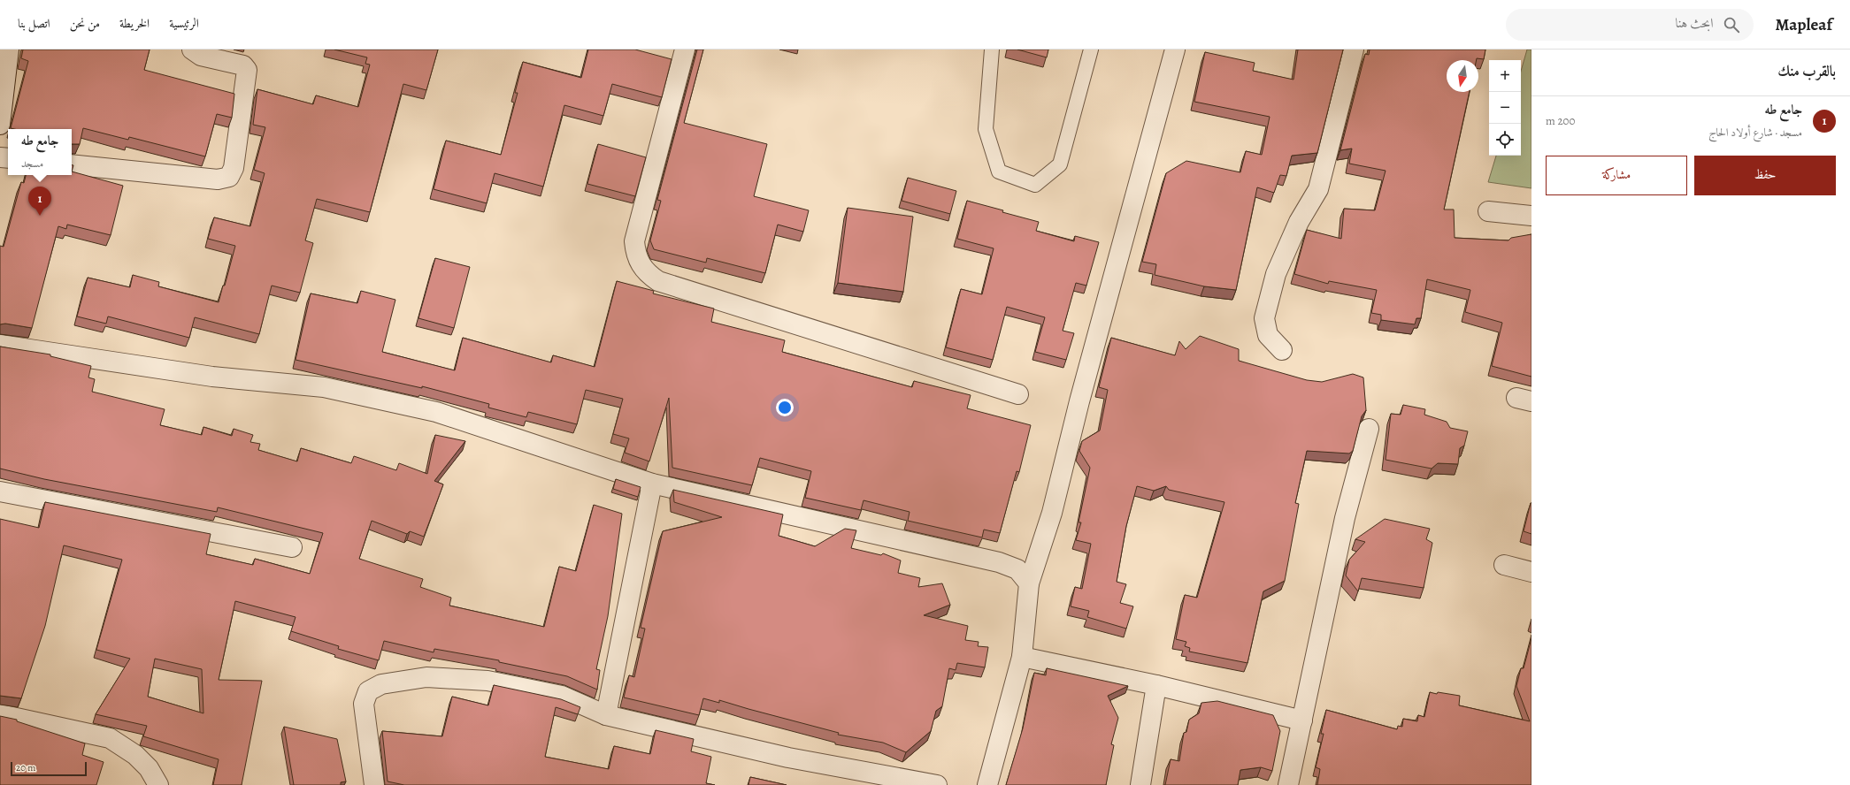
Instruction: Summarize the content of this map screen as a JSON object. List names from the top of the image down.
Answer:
{
  "scale_bar": "20 m",
  "north": "bottom",
  "page": {
    "header": "Mapleaf",
    "search": "ابحث هنا",
    "nav": [
      "الرئيسية",
      "الخريطة",
      "من نحن",
      "اتصل بنا"
    ],
    "heading": "بالقرب منك",
    "map_buttons": ["+", "−"],
    "list": [
      {
        "mark": "1",
        "name": "جامع طه",
        "note": "مسجد · شارع أولاد الحاج",
        "value": "200 m"
      }
    ],
    "popup": ["جامع طه", "مسجد"],
    "buttons": ["حفظ", "مشاركة"],
    "pins": "1",
    "scale": "20 m"
  }
}
